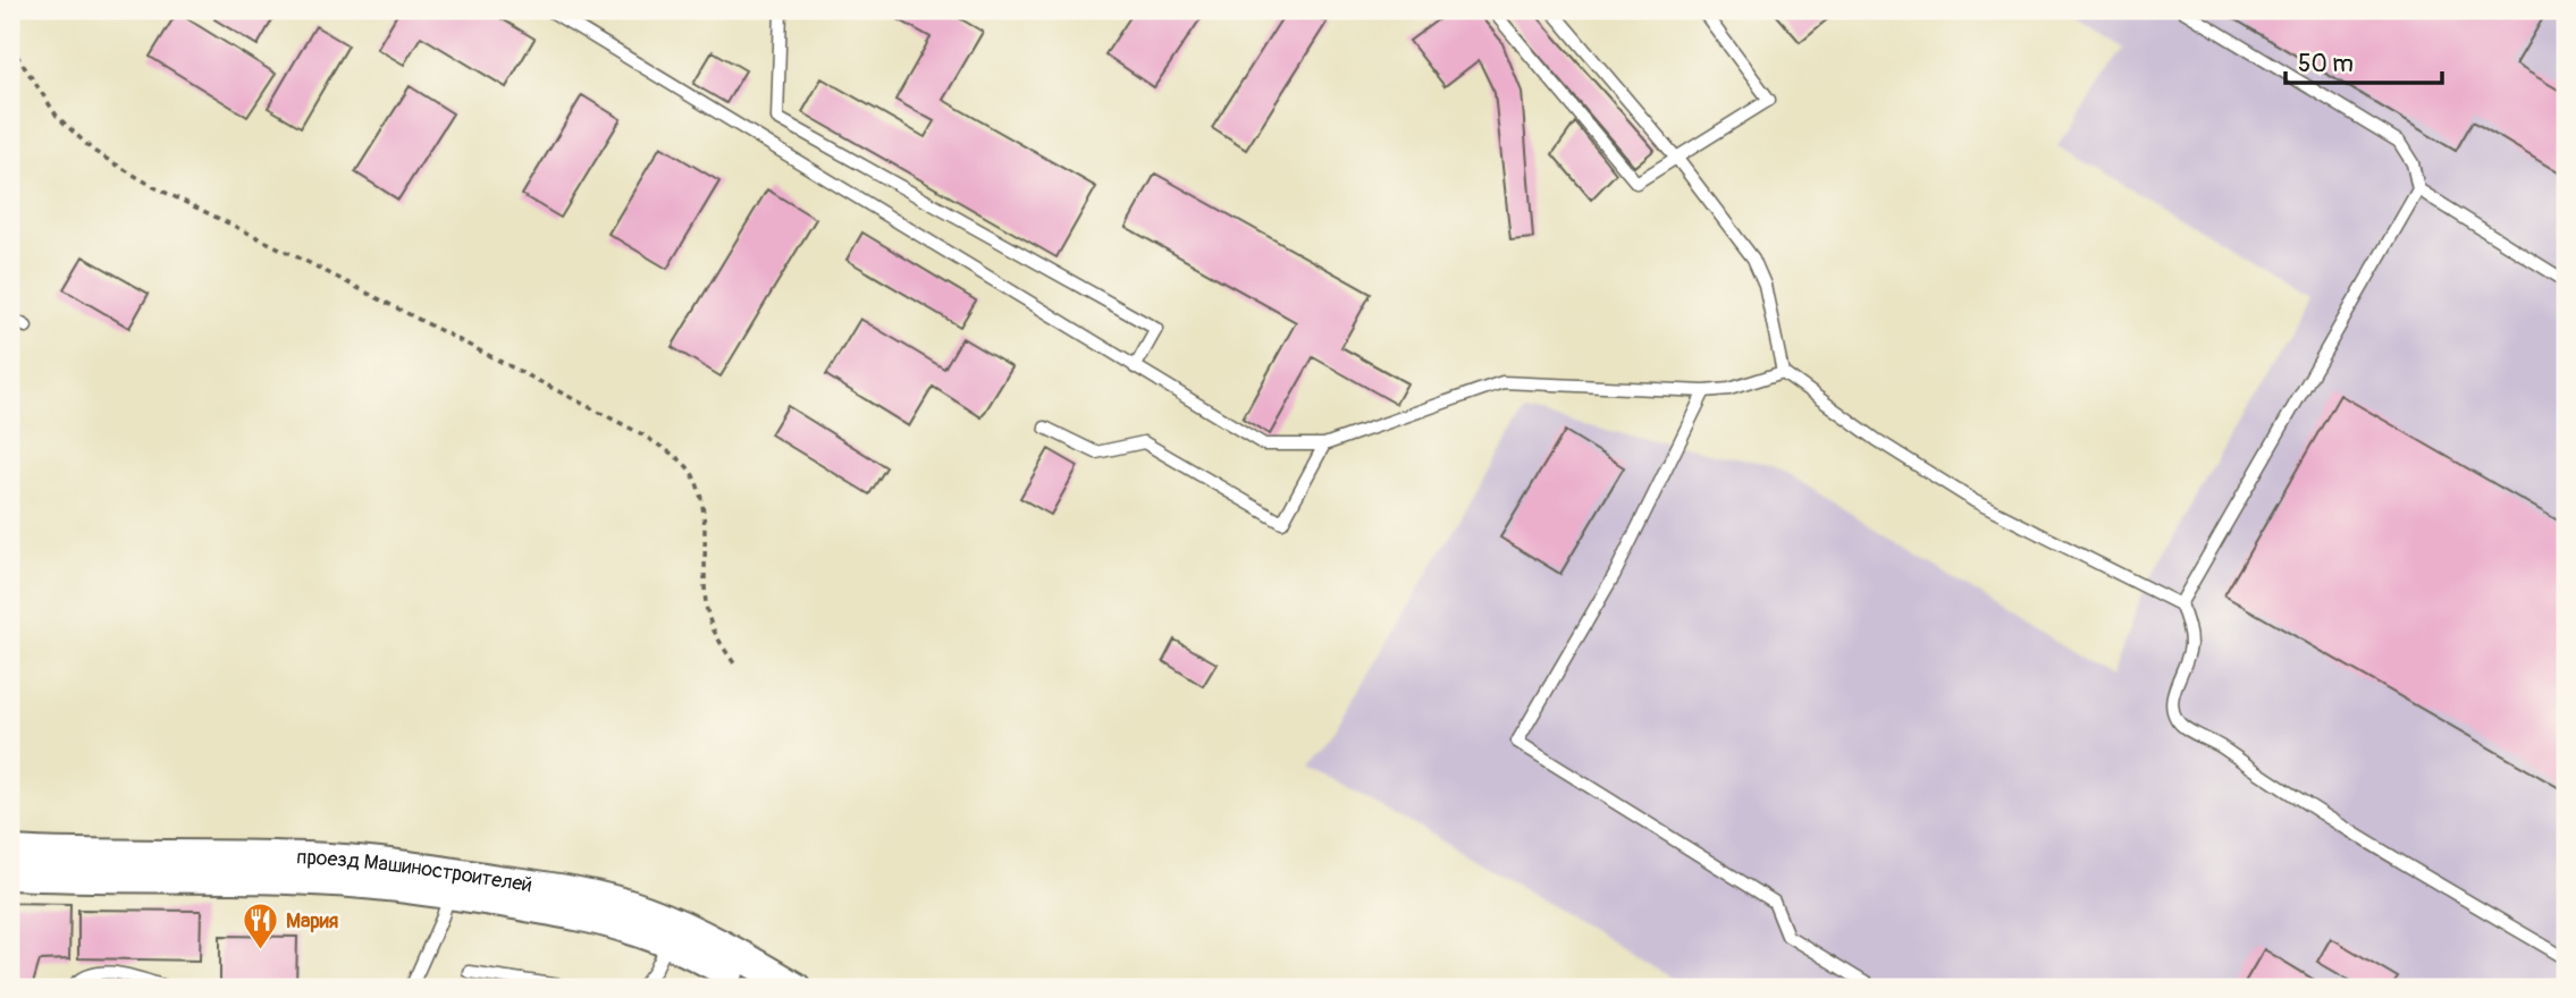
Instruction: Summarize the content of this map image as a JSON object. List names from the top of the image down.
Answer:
{
  "streets": {
    "main road": ["проезд Машиностроителей"]
  },
  "places": {
    "restaurant": ["Мария"]
  },
  "scale_bar": "50 m"
}
